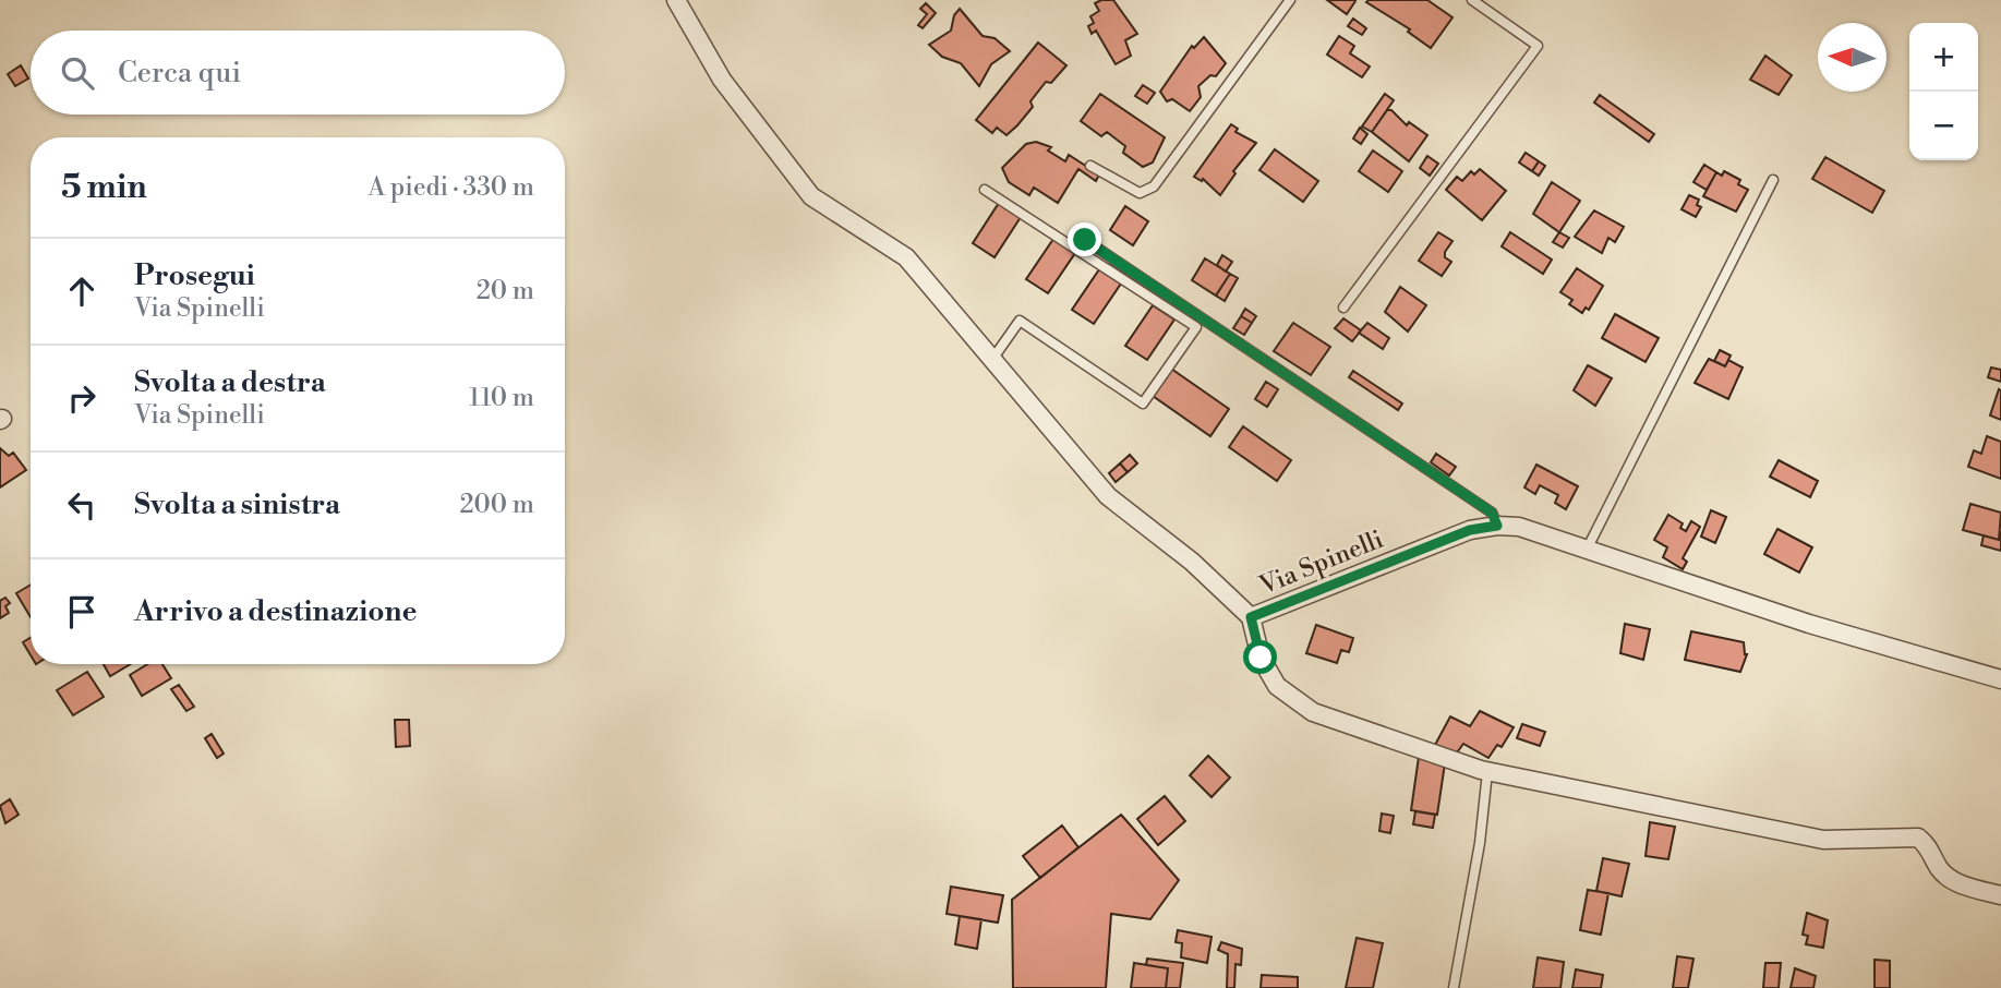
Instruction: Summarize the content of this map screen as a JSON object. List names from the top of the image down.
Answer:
{
  "streets": {
    "street": ["Via Spinelli"]
  },
  "north": "left",
  "page": {
    "map_buttons": ["+", "−"],
    "search": "Cerca qui",
    "heading": ["5 min", "A piedi · 330 m"],
    "list": [
      ["Prosegui", "Via Spinelli", "20 m"],
      ["Svolta a destra", "Via Spinelli", "110 m"],
      ["Svolta a sinistra", "200 m"],
      "Arrivo a destinazione"
    ]
  }
}
